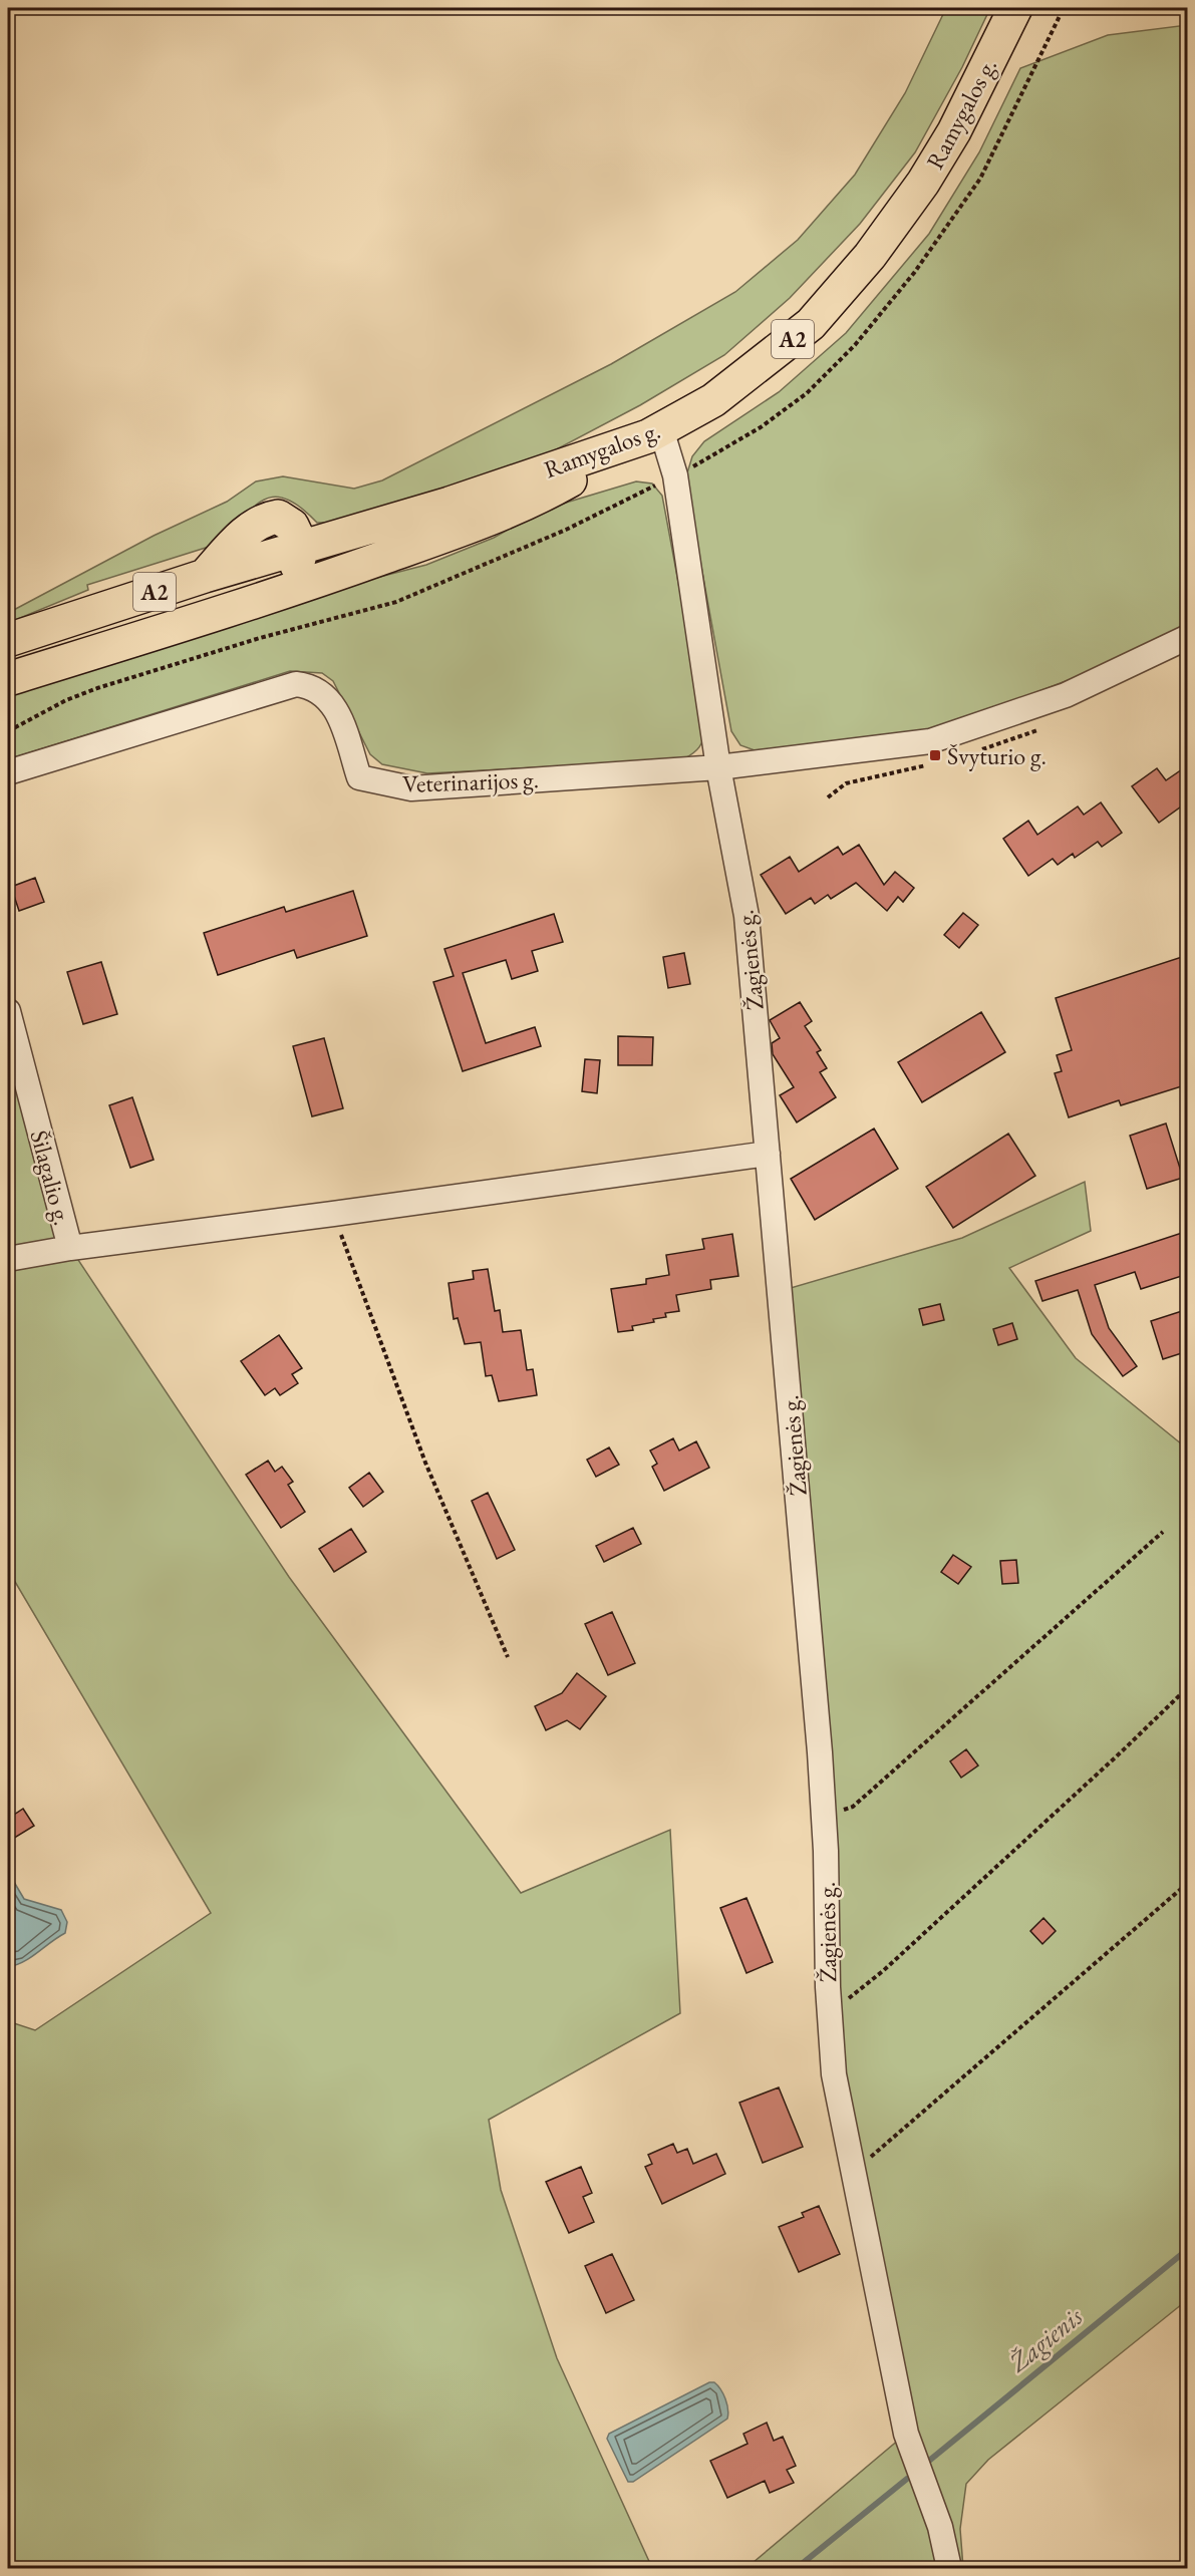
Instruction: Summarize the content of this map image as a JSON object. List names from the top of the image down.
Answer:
{
  "streets": {
    "highway": ["Ramygalos g.", "A2"],
    "street": ["Veterinarijos g.", "Žagienės g.", "Šilagalio g."]
  },
  "crossings": [
    ["Ramygalos g.", "A2"],
    ["Ramygalos g.", "Žagienės g."],
    ["A2", "Žagienės g."],
    ["Veterinarijos g.", "Žagienės g."]
  ],
  "water": ["Žagienis"],
  "places": {
    "transit": ["Švyturio g."]
  }
}
